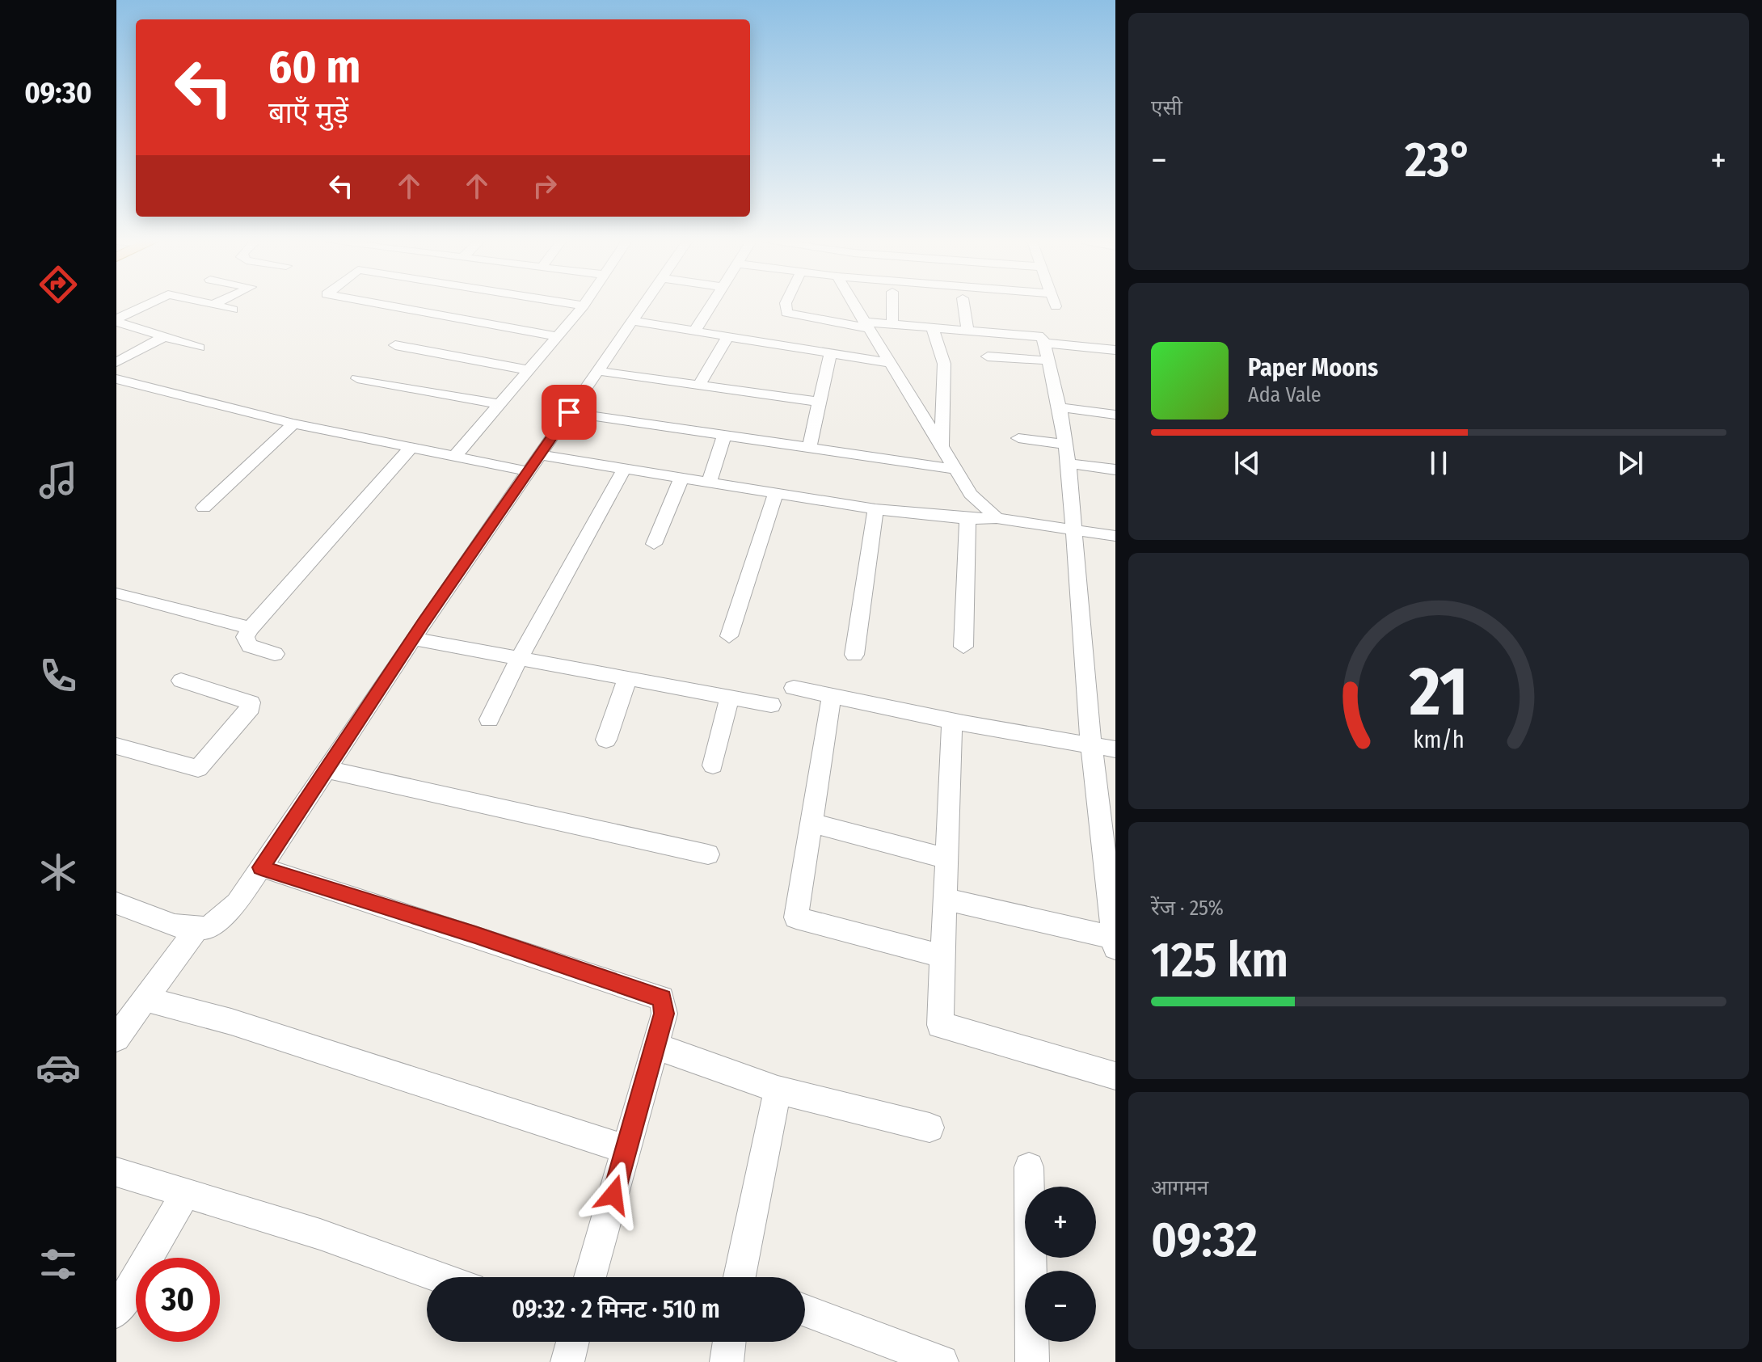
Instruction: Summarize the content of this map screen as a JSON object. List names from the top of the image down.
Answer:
{
  "page": {
    "tabs": "09:30",
    "tile": [
      "एसी",
      ["रेंज · 25%", "125 km"],
      ["आगमन", "09:32"]
    ],
    "turn": ["60 m", "बाएँ मुड़ें"],
    "heat": ["−", "23°", "+"],
    "song": ["Paper Moons", "Ada Vale"],
    "map_buttons": ["+", "−"],
    "limit": "30",
    "trip": "09:32 · 2 मिनट · 510 m",
    "gauge": ["21", "km/h"]
  }
}
